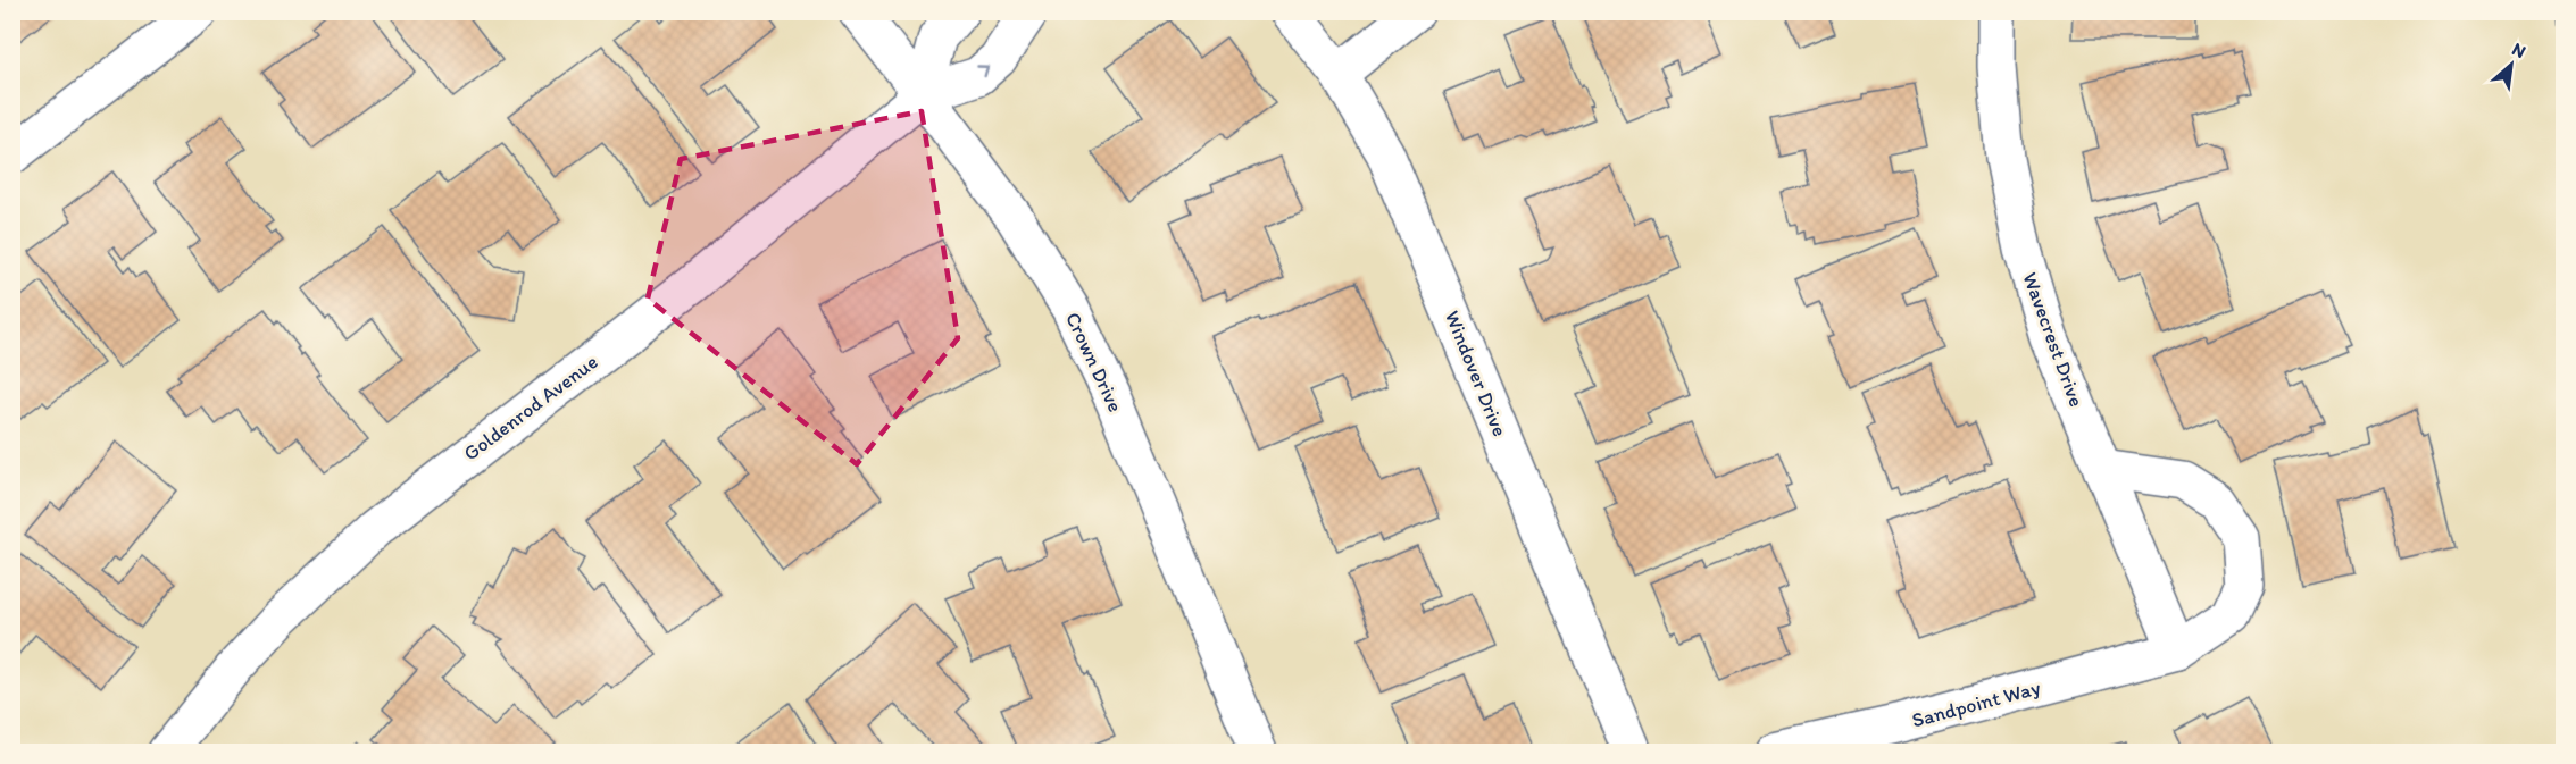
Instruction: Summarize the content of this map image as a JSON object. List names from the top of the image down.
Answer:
{
  "streets": {
    "street": [
      "Wavecrest Drive",
      "Crown Drive",
      "Windover Drive",
      "Goldenrod Avenue",
      "Sandpoint Way"
    ]
  },
  "crossings": [
    ["Wavecrest Drive", "Sandpoint Way"],
    ["Crown Drive", "Goldenrod Avenue"]
  ],
  "north": "top right"
}
